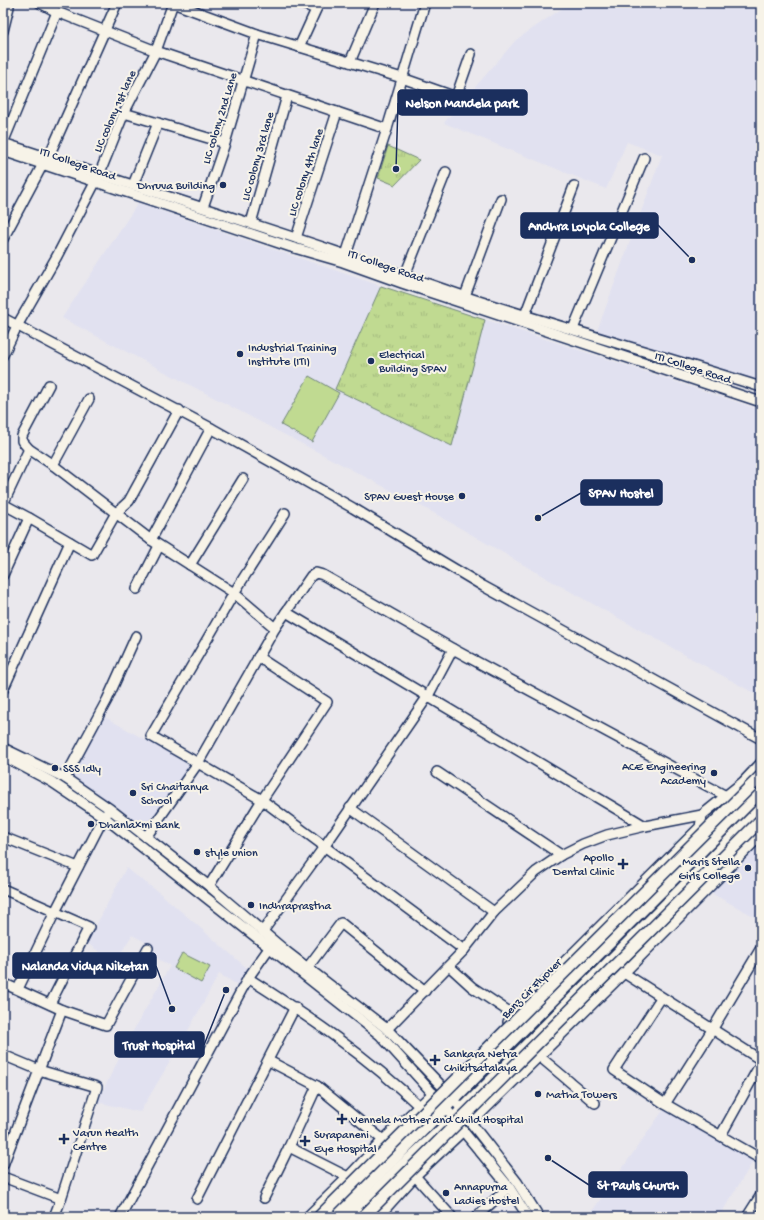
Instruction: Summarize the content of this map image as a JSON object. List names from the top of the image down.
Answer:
{
  "streets": {
    "main road": ["Benz Cir Flyover"],
    "street": [
      "LIC colony 1st lane",
      "LIC colony 2nd Lane",
      "LIC colony 3rd lane",
      "ITI College Road",
      "LIC colony 4th lane"
    ]
  },
  "crossings": [
    ["LIC colony 1st lane", "ITI College Road"],
    ["LIC colony 2nd Lane", "ITI College Road"],
    ["LIC colony 3rd lane", "ITI College Road"],
    ["ITI College Road", "LIC colony 4th lane"]
  ],
  "places": {
    "other": [
      "Nelson Mandela park",
      "Dhruva Building",
      "Andhra Loyola College",
      "Industrial Training Institute (ITI)",
      "Electrical Building SPAV",
      "SPAV Guest House",
      "SPAV Hostel",
      "SSS Idly",
      "ACE Engineering Academy",
      "Sri Chaitanya School",
      "Dhanlaxmi Bank",
      "style union",
      "Maris Stella Girls College",
      "Indhraprastha",
      "Trust Hospital",
      "Nalanda Vidya Niketan",
      "Matha Towers",
      "St Pauls Church",
      "Annapurna Ladies Hostel"
    ],
    "health": [
      "Apollo Dental Clinic",
      "Sankara Netra Chikitsatalaya",
      "Vennela Mother and Child Hospital",
      "Varun Health Centre",
      "Surapaneni Eye Hospital"
    ]
  }
}
